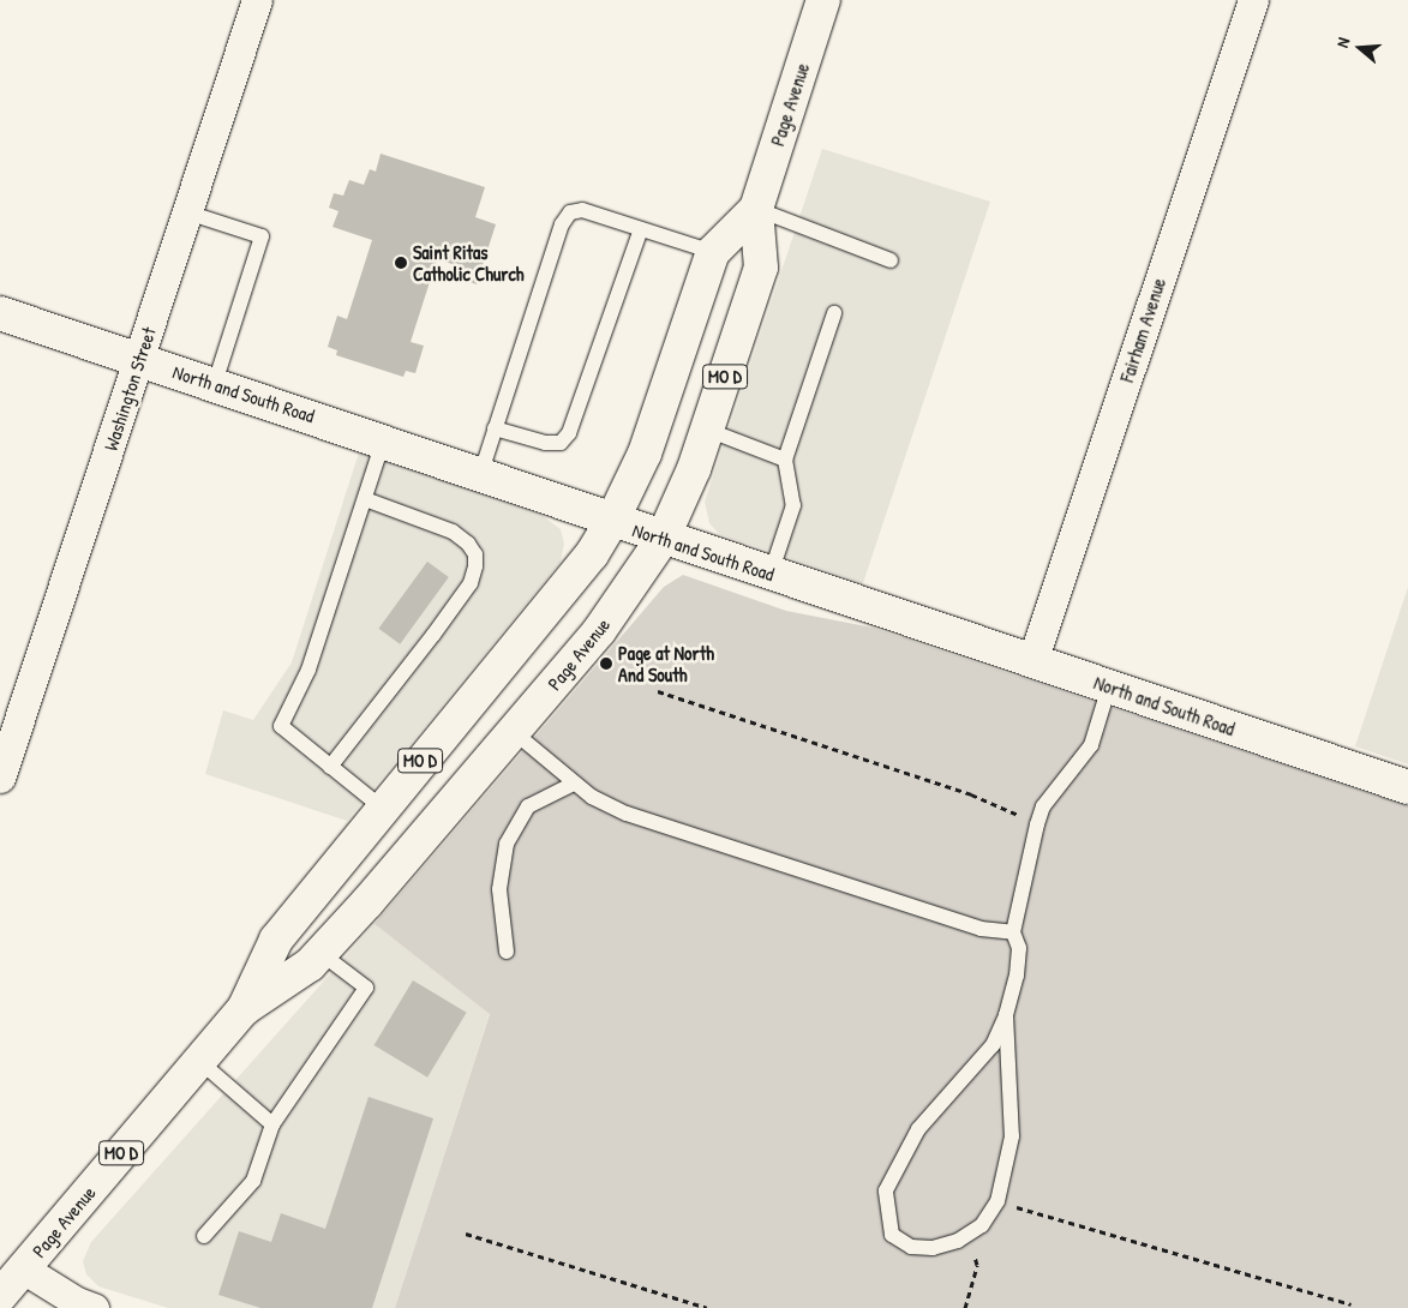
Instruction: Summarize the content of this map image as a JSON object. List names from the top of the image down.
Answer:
{
  "streets": {
    "main road": ["Page Avenue", "MO D", "North and South Road"],
    "street": ["Fairham Avenue", "Washington Street"]
  },
  "crossings": [
    ["Page Avenue", "North and South Road"],
    ["Fairham Avenue", "North and South Road"],
    ["Washington Street", "North and South Road"]
  ],
  "places": ["Saint Ritas Catholic Church", "Page at North And South"],
  "north": "left"
}
